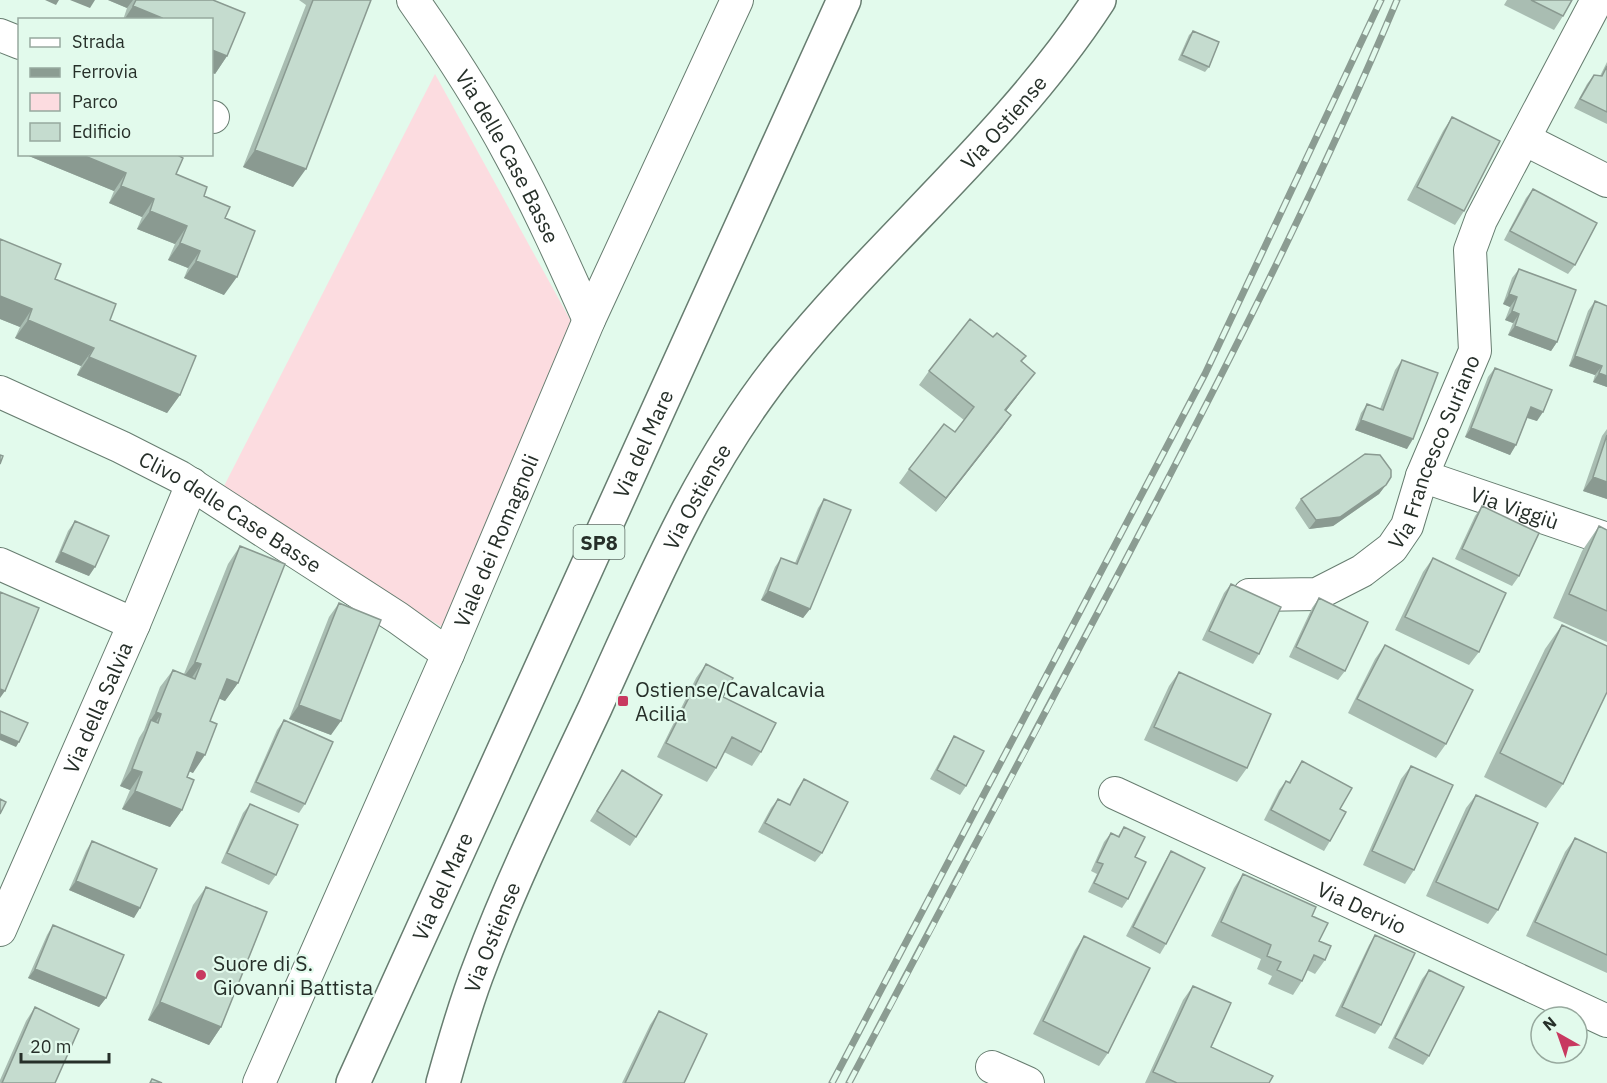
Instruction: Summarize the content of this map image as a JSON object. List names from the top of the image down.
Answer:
{
  "streets": {
    "main road": ["Via Ostiense", "Via del Mare", "SP8"],
    "street": [
      "Via delle Case Basse",
      "Via Francesco Suriano",
      "Via Viggiù",
      "Clivo delle Case Basse",
      "Viale dei Romagnoli",
      "Via della Salvia",
      "Via Dervio"
    ]
  },
  "crossings": [
    ["Via delle Case Basse", "Viale dei Romagnoli"],
    ["Via Francesco Suriano", "Via Viggiù"],
    ["Clivo delle Case Basse", "Viale dei Romagnoli"],
    ["Clivo delle Case Basse", "Via della Salvia"]
  ],
  "places": {
    "transit": ["Ostiense/Cavalcavia Acilia"],
    "other": ["Suore di S. Giovanni Battista"]
  },
  "legend": [
    "Strada",
    "Ferrovia",
    "Parco",
    "Edificio"
  ],
  "scale_bar": "20 m",
  "north": "top left"
}
